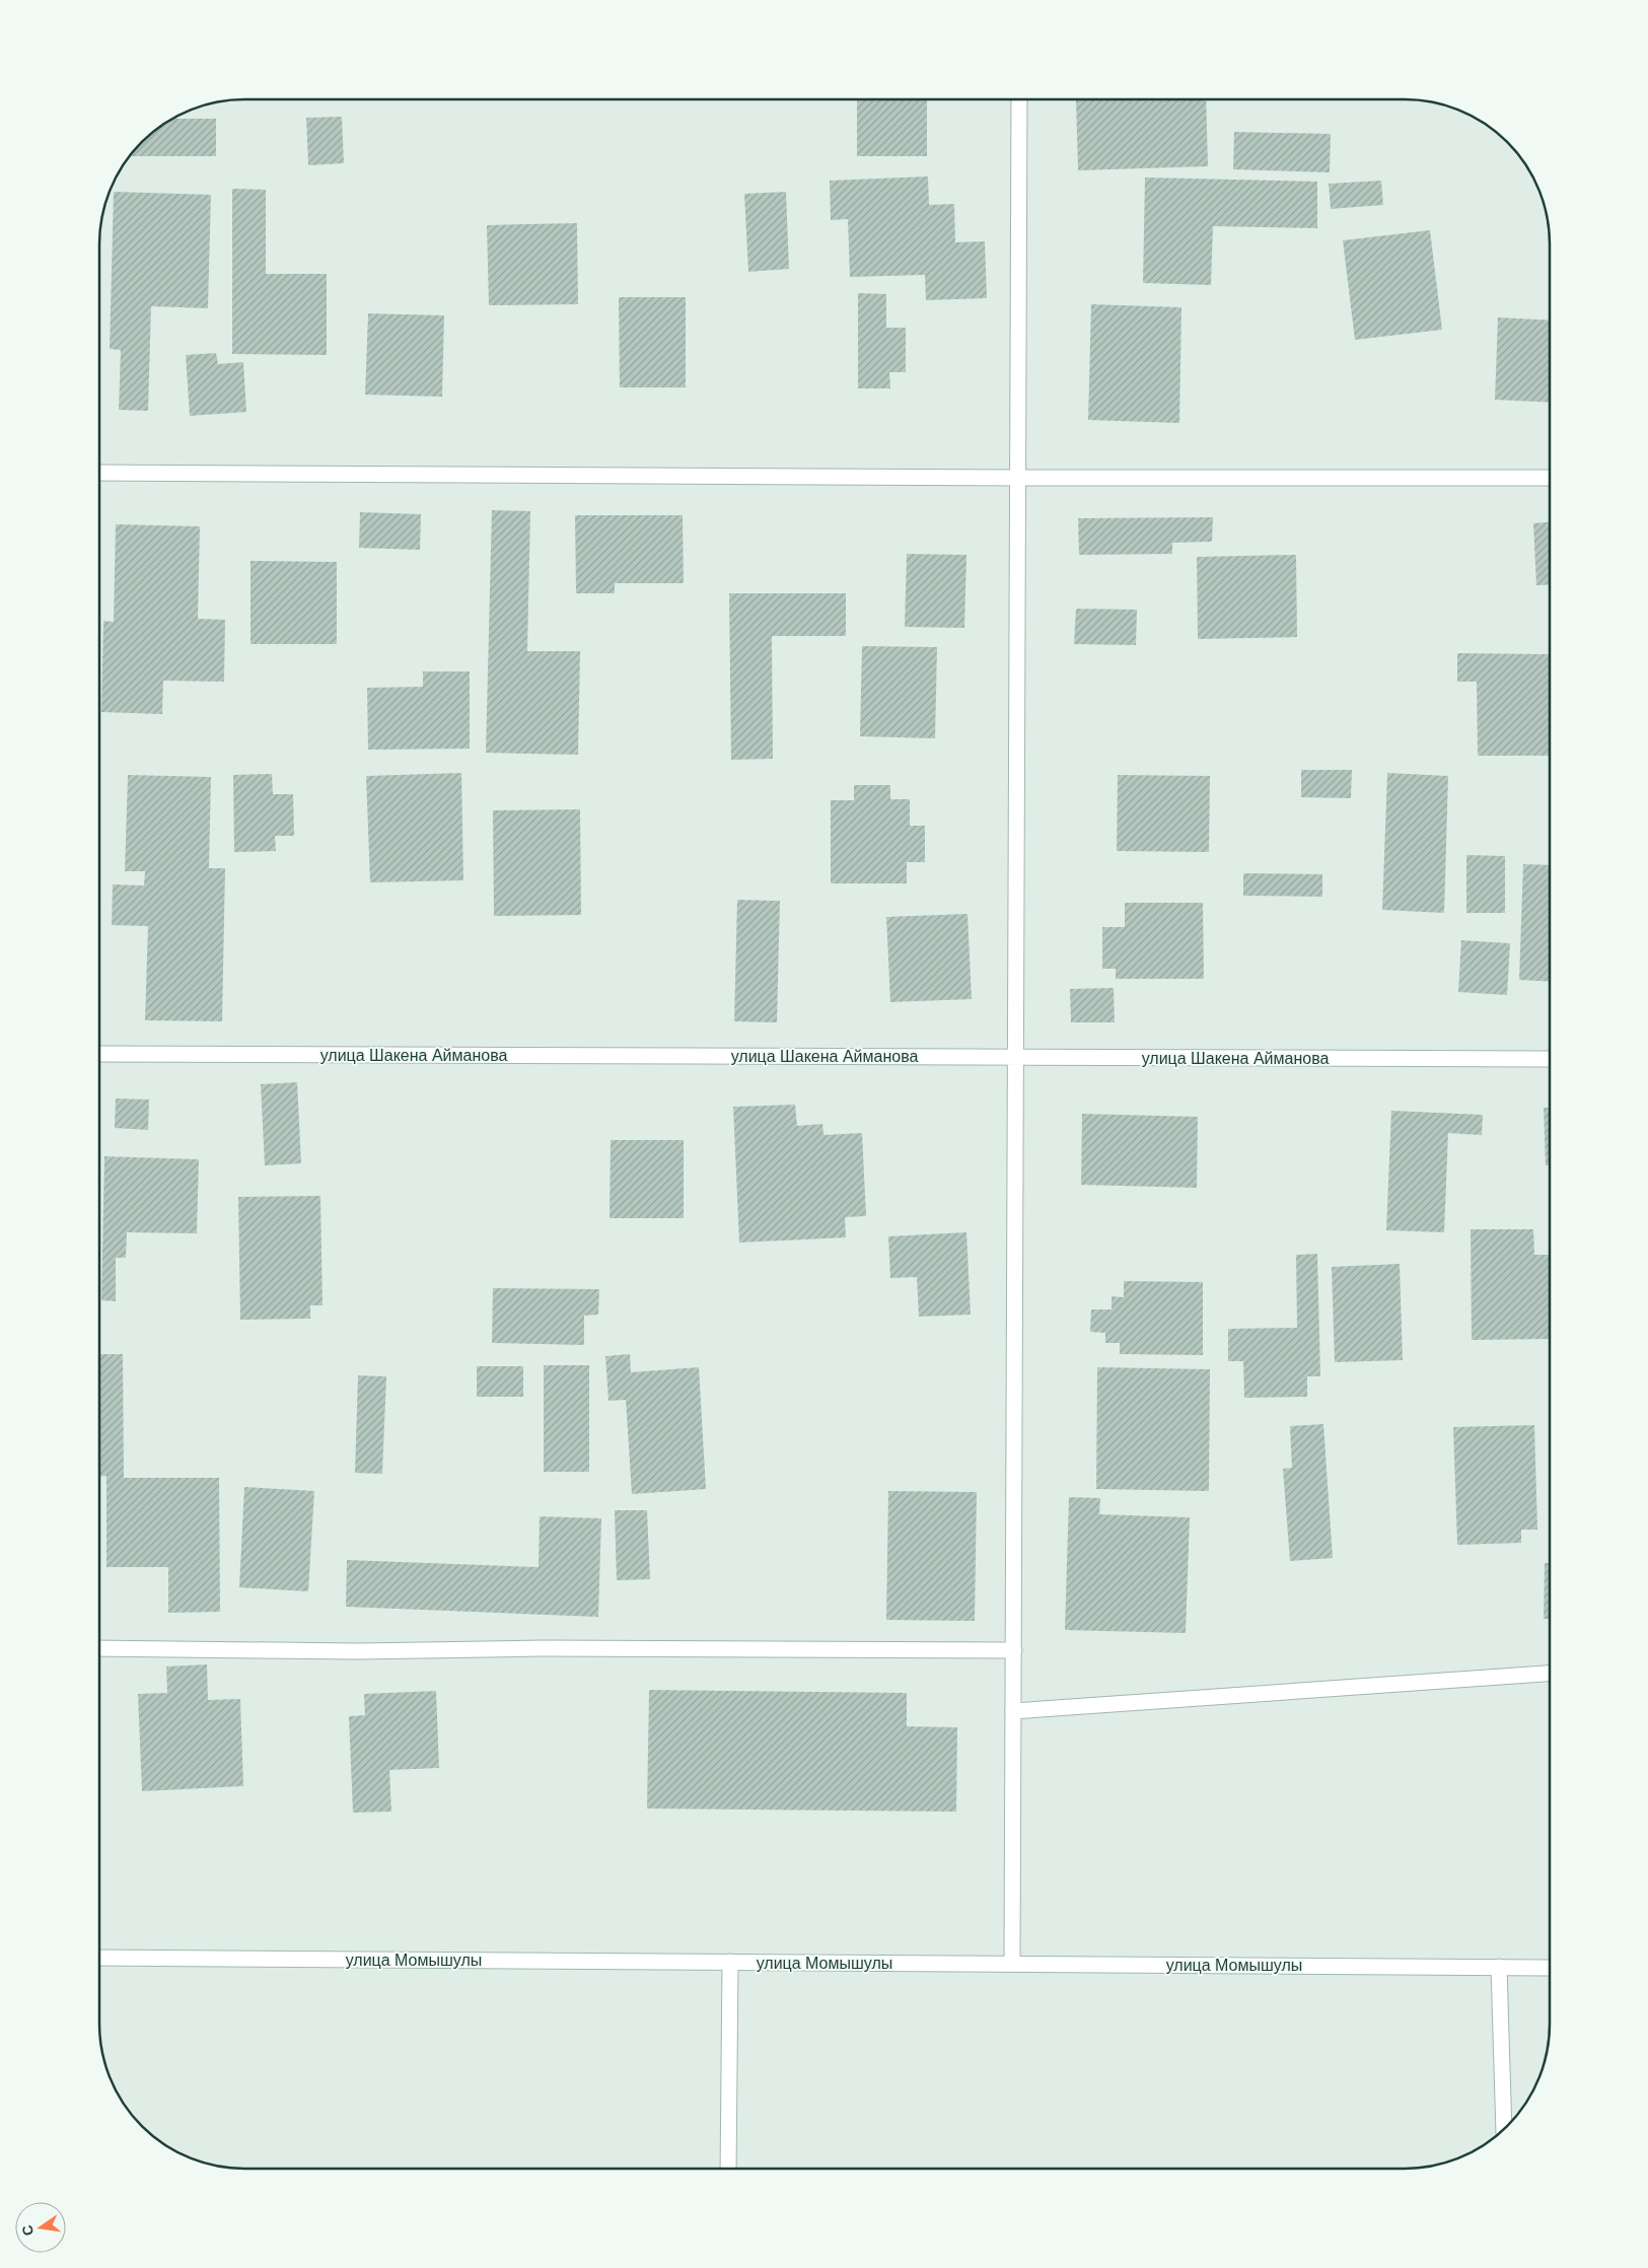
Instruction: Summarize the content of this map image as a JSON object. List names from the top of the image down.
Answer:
{
  "streets": {
    "street": ["улица Шакена Айманова", "улица Момышулы"]
  },
  "north": "left"
}
